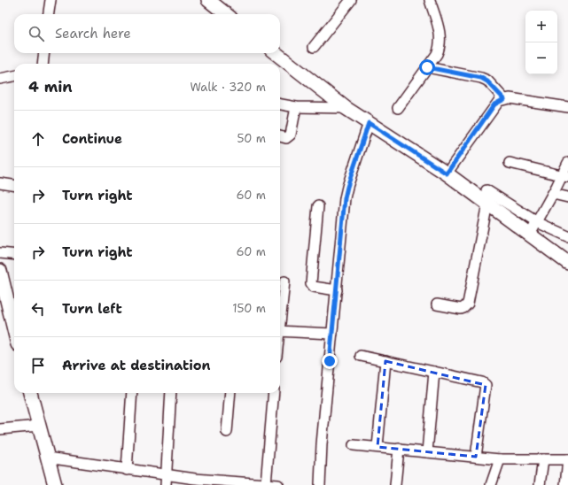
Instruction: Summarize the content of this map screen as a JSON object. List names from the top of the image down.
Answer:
{
  "page": {
    "map_buttons": ["+", "−"],
    "search": "Search here",
    "heading": ["4 min", "Walk · 320 m"],
    "list": [
      ["Continue", "50 m"],
      ["Turn right", "60 m"],
      ["Turn right", "60 m"],
      ["Turn left", "150 m"],
      "Arrive at destination"
    ]
  }
}
